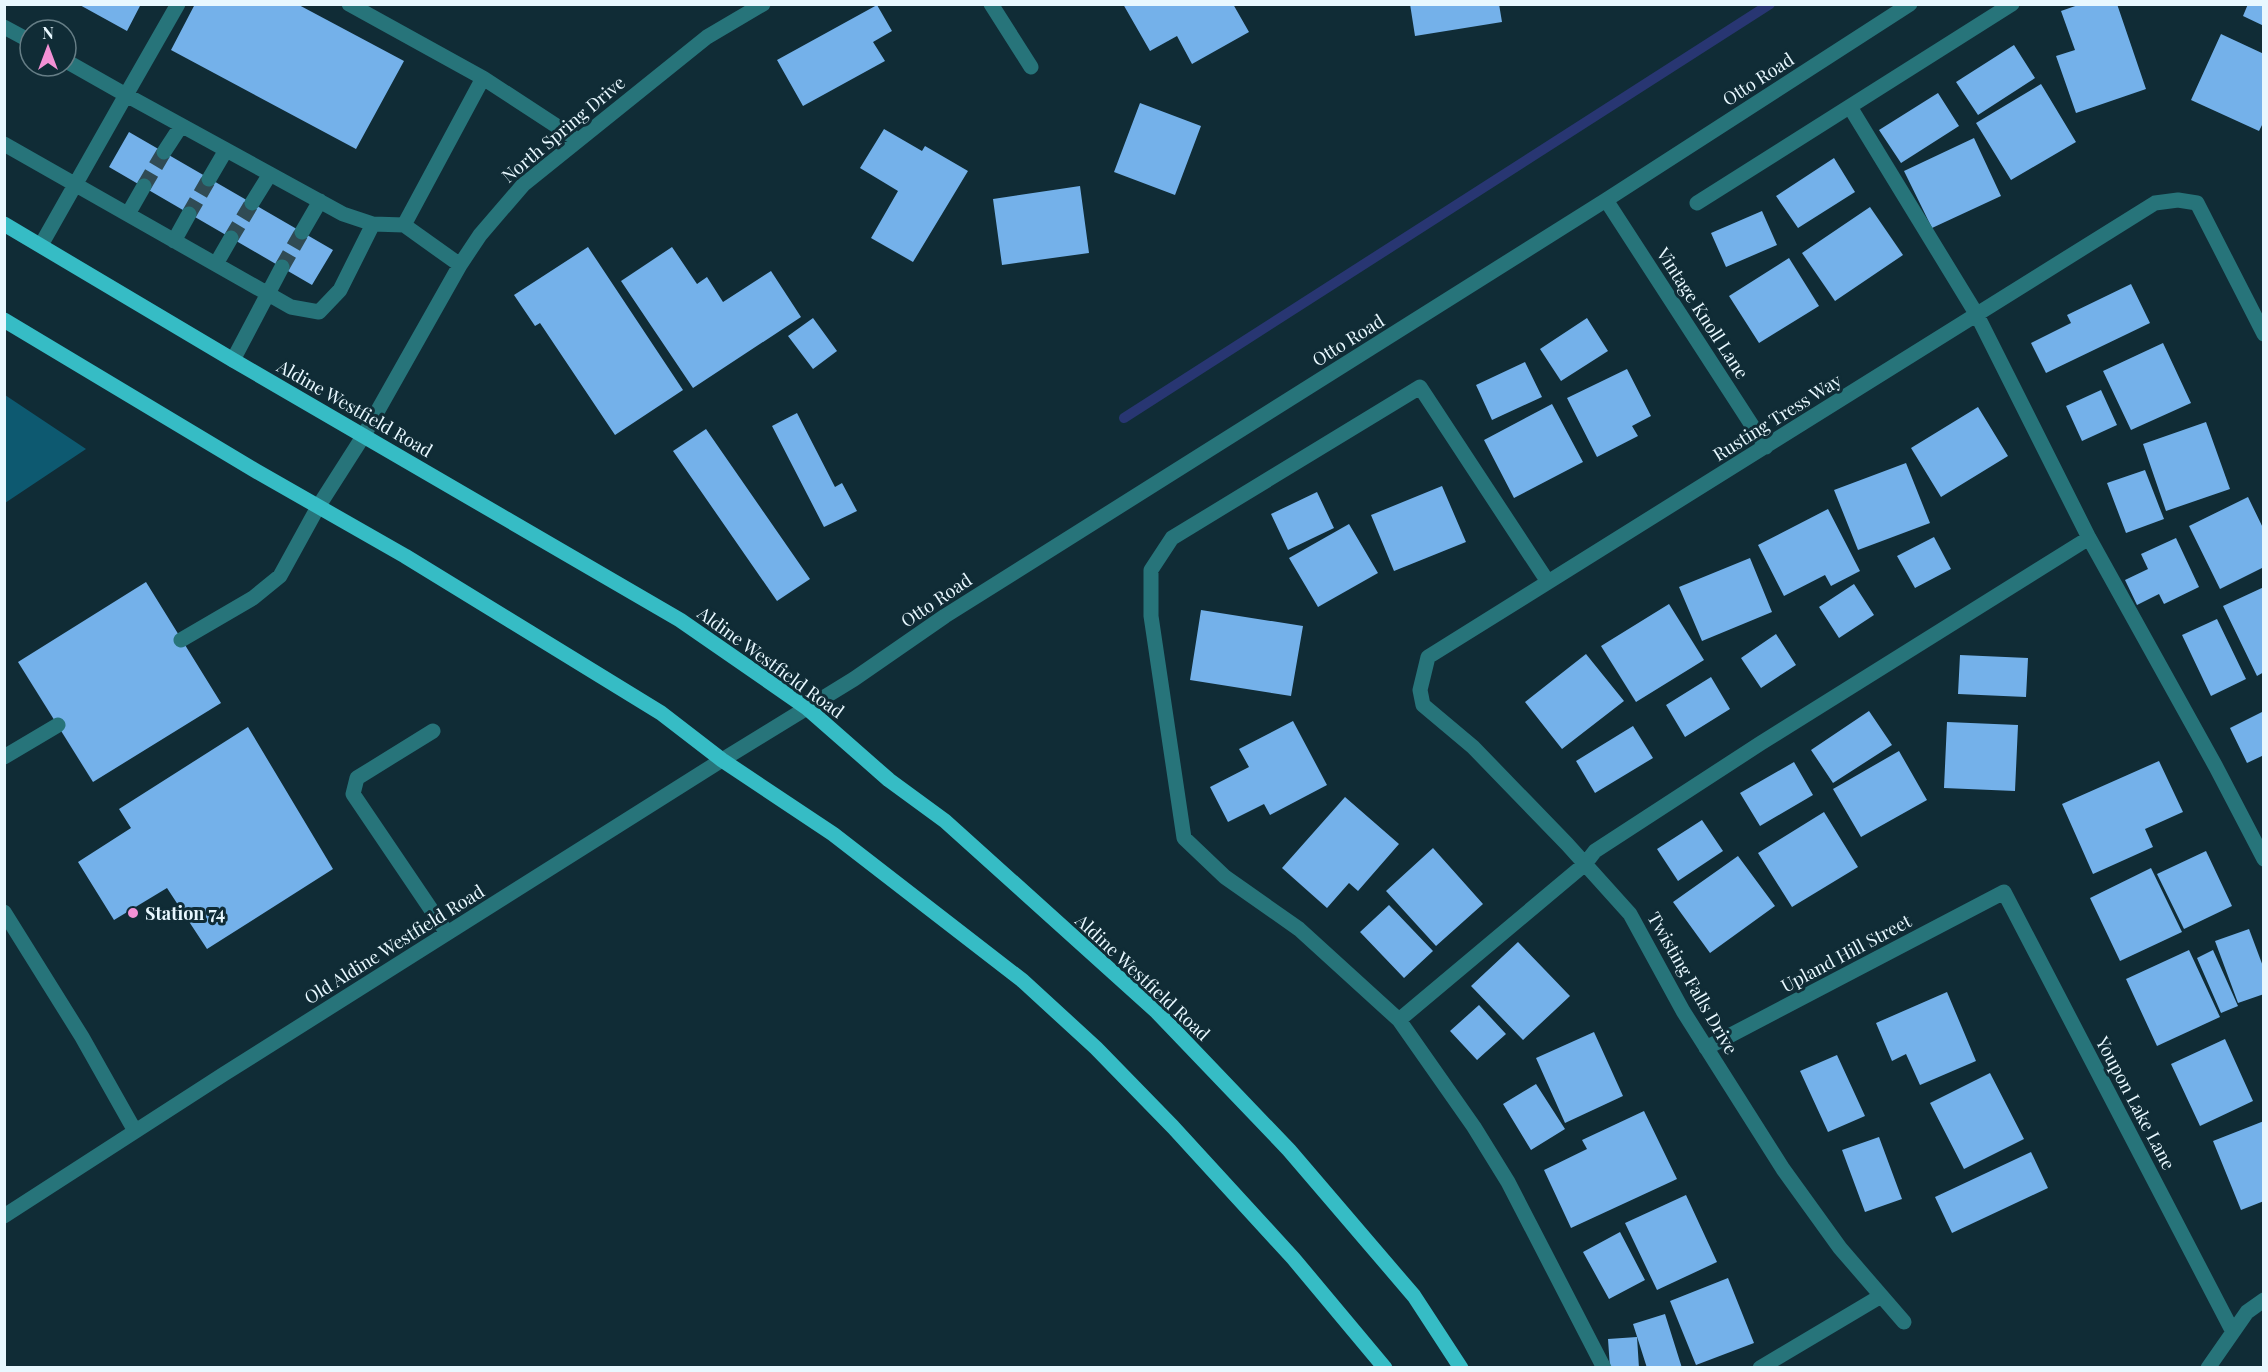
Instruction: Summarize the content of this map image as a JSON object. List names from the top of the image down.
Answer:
{
  "streets": {
    "main road": ["Aldine Westfield Road"],
    "street": [
      "Otto Road",
      "North Spring Drive",
      "Vintage Knoll Lane",
      "Rusting Tress Way",
      "Old Aldine Westfield Road",
      "Upland Hill Street",
      "Twisting Falls Drive",
      "Youpon Lake Lane"
    ]
  },
  "crossings": [
    ["Otto Road", "Vintage Knoll Lane"],
    ["Otto Road", "Aldine Westfield Road"],
    ["Otto Road", "Old Aldine Westfield Road"],
    ["North Spring Drive", "Aldine Westfield Road"],
    ["Vintage Knoll Lane", "Rusting Tress Way"],
    ["Aldine Westfield Road", "Old Aldine Westfield Road"],
    ["Rusting Tress Way", "Twisting Falls Drive"],
    ["Upland Hill Street", "Twisting Falls Drive"],
    ["Upland Hill Street", "Youpon Lake Lane"]
  ],
  "places": ["Station 74"],
  "north": "top"
}
